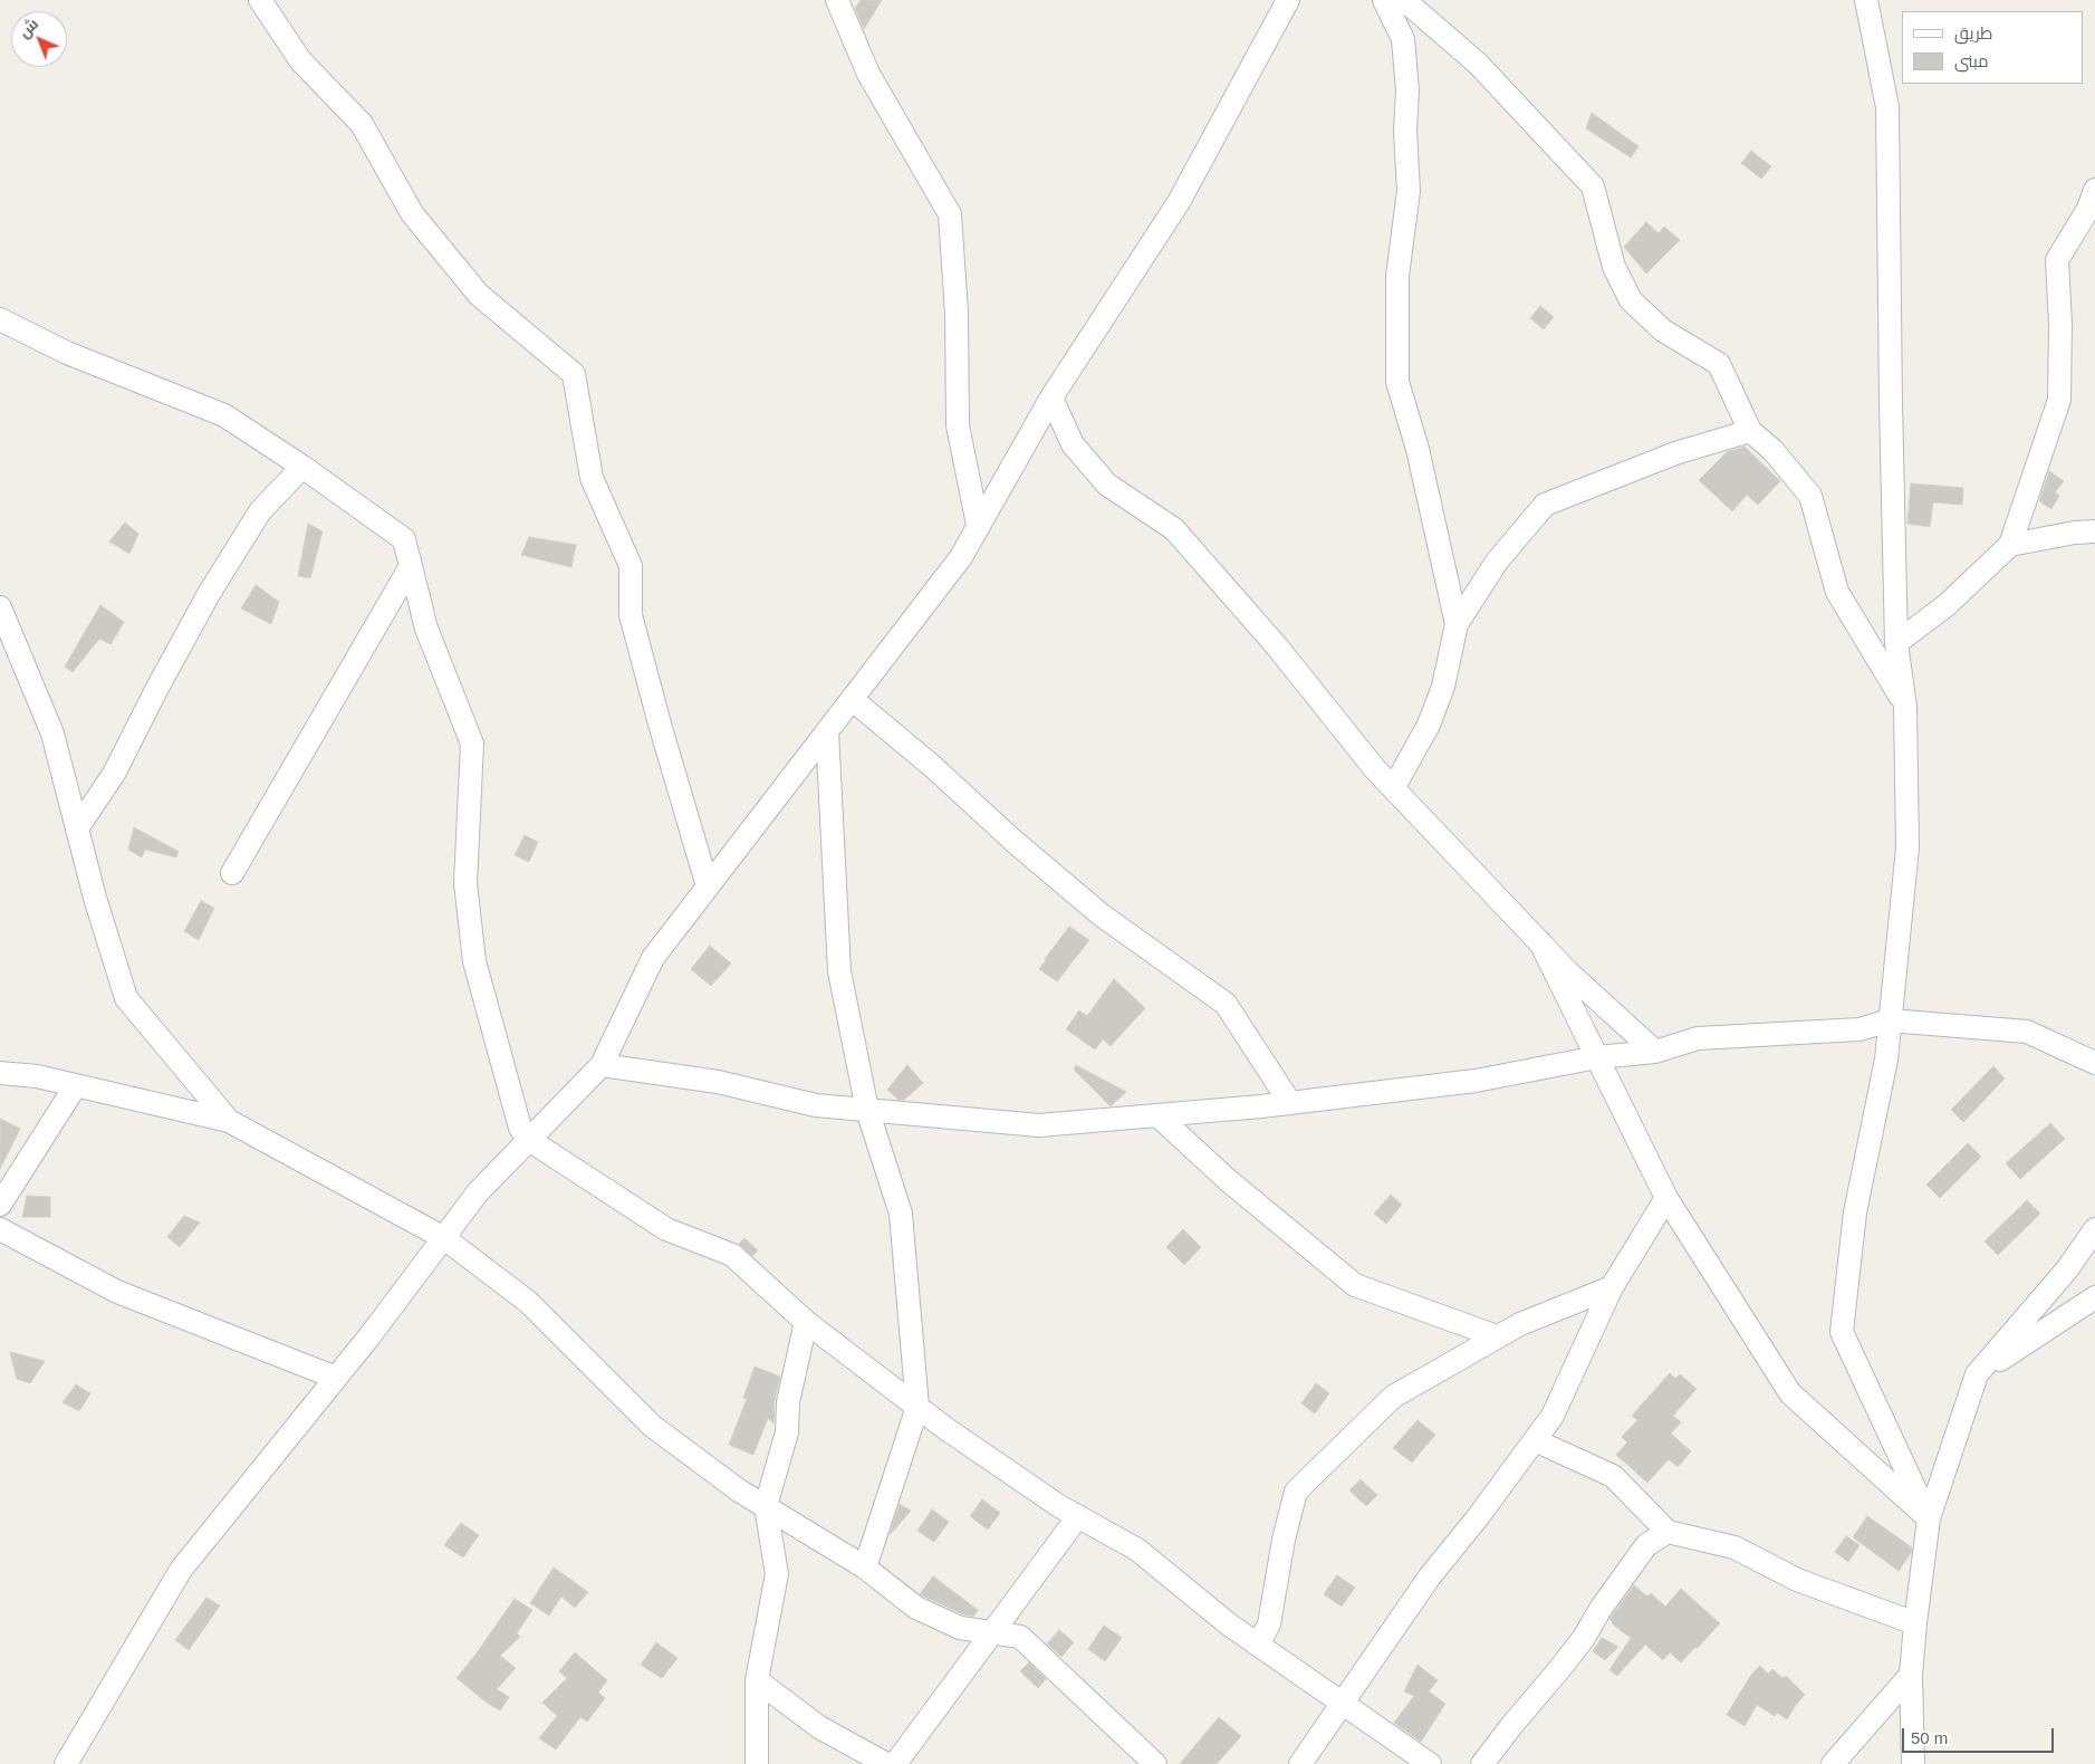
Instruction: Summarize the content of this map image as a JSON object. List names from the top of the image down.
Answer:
{
  "legend": ["طريق", "مبنى"],
  "scale_bar": "50 m",
  "north": "top left"
}
